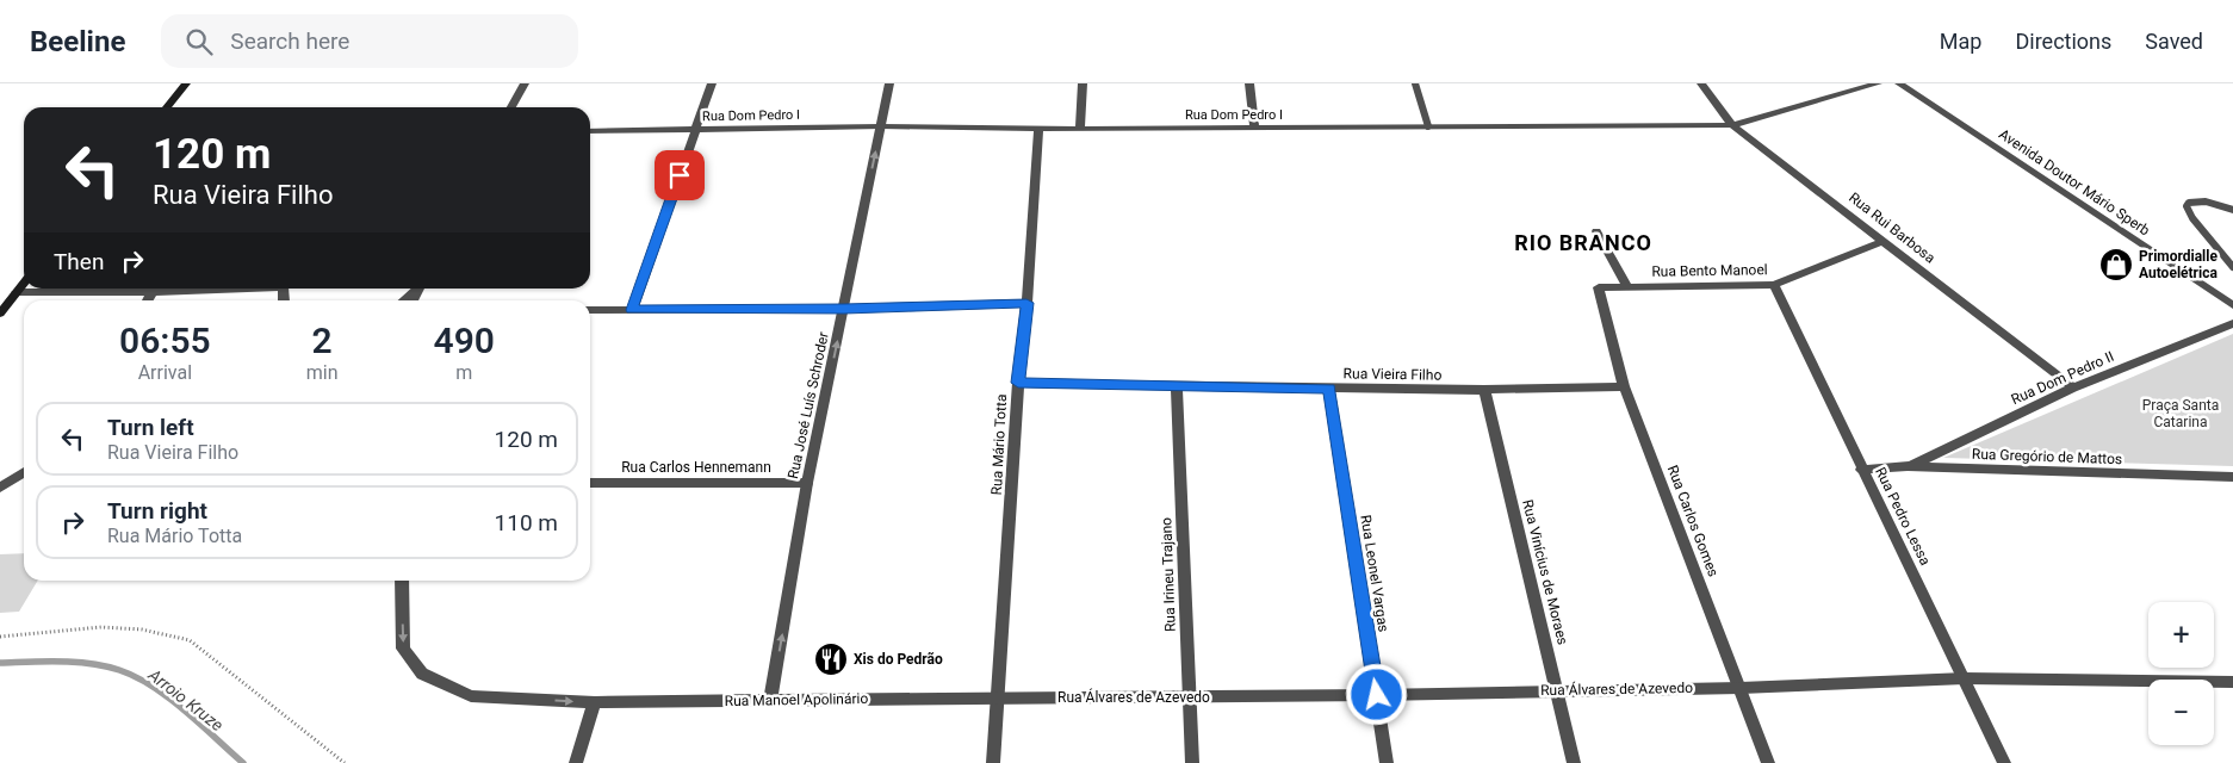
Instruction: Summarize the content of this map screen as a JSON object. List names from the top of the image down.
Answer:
{
  "streets": {
    "street": [
      "Rua Dom Pedro I",
      "Avenida Doutor Mário Sperb",
      "Rua Rui Barbosa",
      "Rua Bento Manoel",
      "Rua Vieira Filho",
      "Rua Dom Pedro II",
      "Rua José Luís Schroder",
      "Rua Mário Totta",
      "Rua Gregório de Mattos",
      "Rua Carlos Hennemann",
      "Rua Pedro Lessa",
      "Rua Carlos Gomes",
      "Rua Vinícius de Moraes",
      "Rua Leonel Vargas",
      "Rua Irineu Trajano",
      "Rua Álvares de Azevedo",
      "Rua Manoel Apolinário"
    ]
  },
  "crossings": [
    ["Rua Dom Pedro I", "Rua Rui Barbosa"],
    ["Rua Dom Pedro I", "Rua José Luís Schroder"],
    ["Rua Dom Pedro I", "Rua Mário Totta"],
    ["Rua Rui Barbosa", "Rua Bento Manoel"],
    ["Rua Rui Barbosa", "Rua Dom Pedro II"],
    ["Rua Bento Manoel", "Rua Pedro Lessa"],
    ["Rua Bento Manoel", "Rua Carlos Gomes"],
    ["Rua Vieira Filho", "Rua Mário Totta"],
    ["Rua Vieira Filho", "Rua Carlos Gomes"],
    ["Rua Vieira Filho", "Rua Vinícius de Moraes"],
    ["Rua Vieira Filho", "Rua Leonel Vargas"],
    ["Rua Vieira Filho", "Rua Irineu Trajano"],
    ["Rua Dom Pedro II", "Rua Gregório de Mattos"],
    ["Rua José Luís Schroder", "Rua Carlos Hennemann"],
    ["Rua José Luís Schroder", "Rua Manoel Apolinário"],
    ["Rua Mário Totta", "Rua Álvares de Azevedo"],
    ["Rua Mário Totta", "Rua Manoel Apolinário"],
    ["Rua Gregório de Mattos", "Rua Pedro Lessa"],
    ["Rua Pedro Lessa", "Rua Álvares de Azevedo"],
    ["Rua Carlos Gomes", "Rua Álvares de Azevedo"],
    ["Rua Vinícius de Moraes", "Rua Álvares de Azevedo"],
    ["Rua Leonel Vargas", "Rua Álvares de Azevedo"],
    ["Rua Irineu Trajano", "Rua Álvares de Azevedo"],
    ["Rua Álvares de Azevedo", "Rua Manoel Apolinário"]
  ],
  "one_way": ["Rua José Luís Schroder"],
  "districts": ["RIO BRANCO"],
  "water": ["Arroio Kruze"],
  "parks": ["Praça Santa Catarina"],
  "places": {
    "shop": ["Primordialle Autoelétrica"],
    "restaurant": ["Xis do Pedrão"]
  },
  "page": {
    "header": "Beeline",
    "search": "Search here",
    "nav": ["Map", "Directions", "Saved"],
    "turn": ["120 m", "Rua Vieira Filho"],
    "then": "Then",
    "eta": [
      "06:55",
      "Arrival",
      "2",
      "min",
      "490",
      "m"
    ],
    "list": [
      {
        "name": "Turn left",
        "note": "Rua Vieira Filho",
        "value": "120 m"
      },
      {
        "name": "Turn right",
        "note": "Rua Mário Totta",
        "value": "110 m"
      }
    ],
    "map_buttons": ["+", "−"]
  }
}
